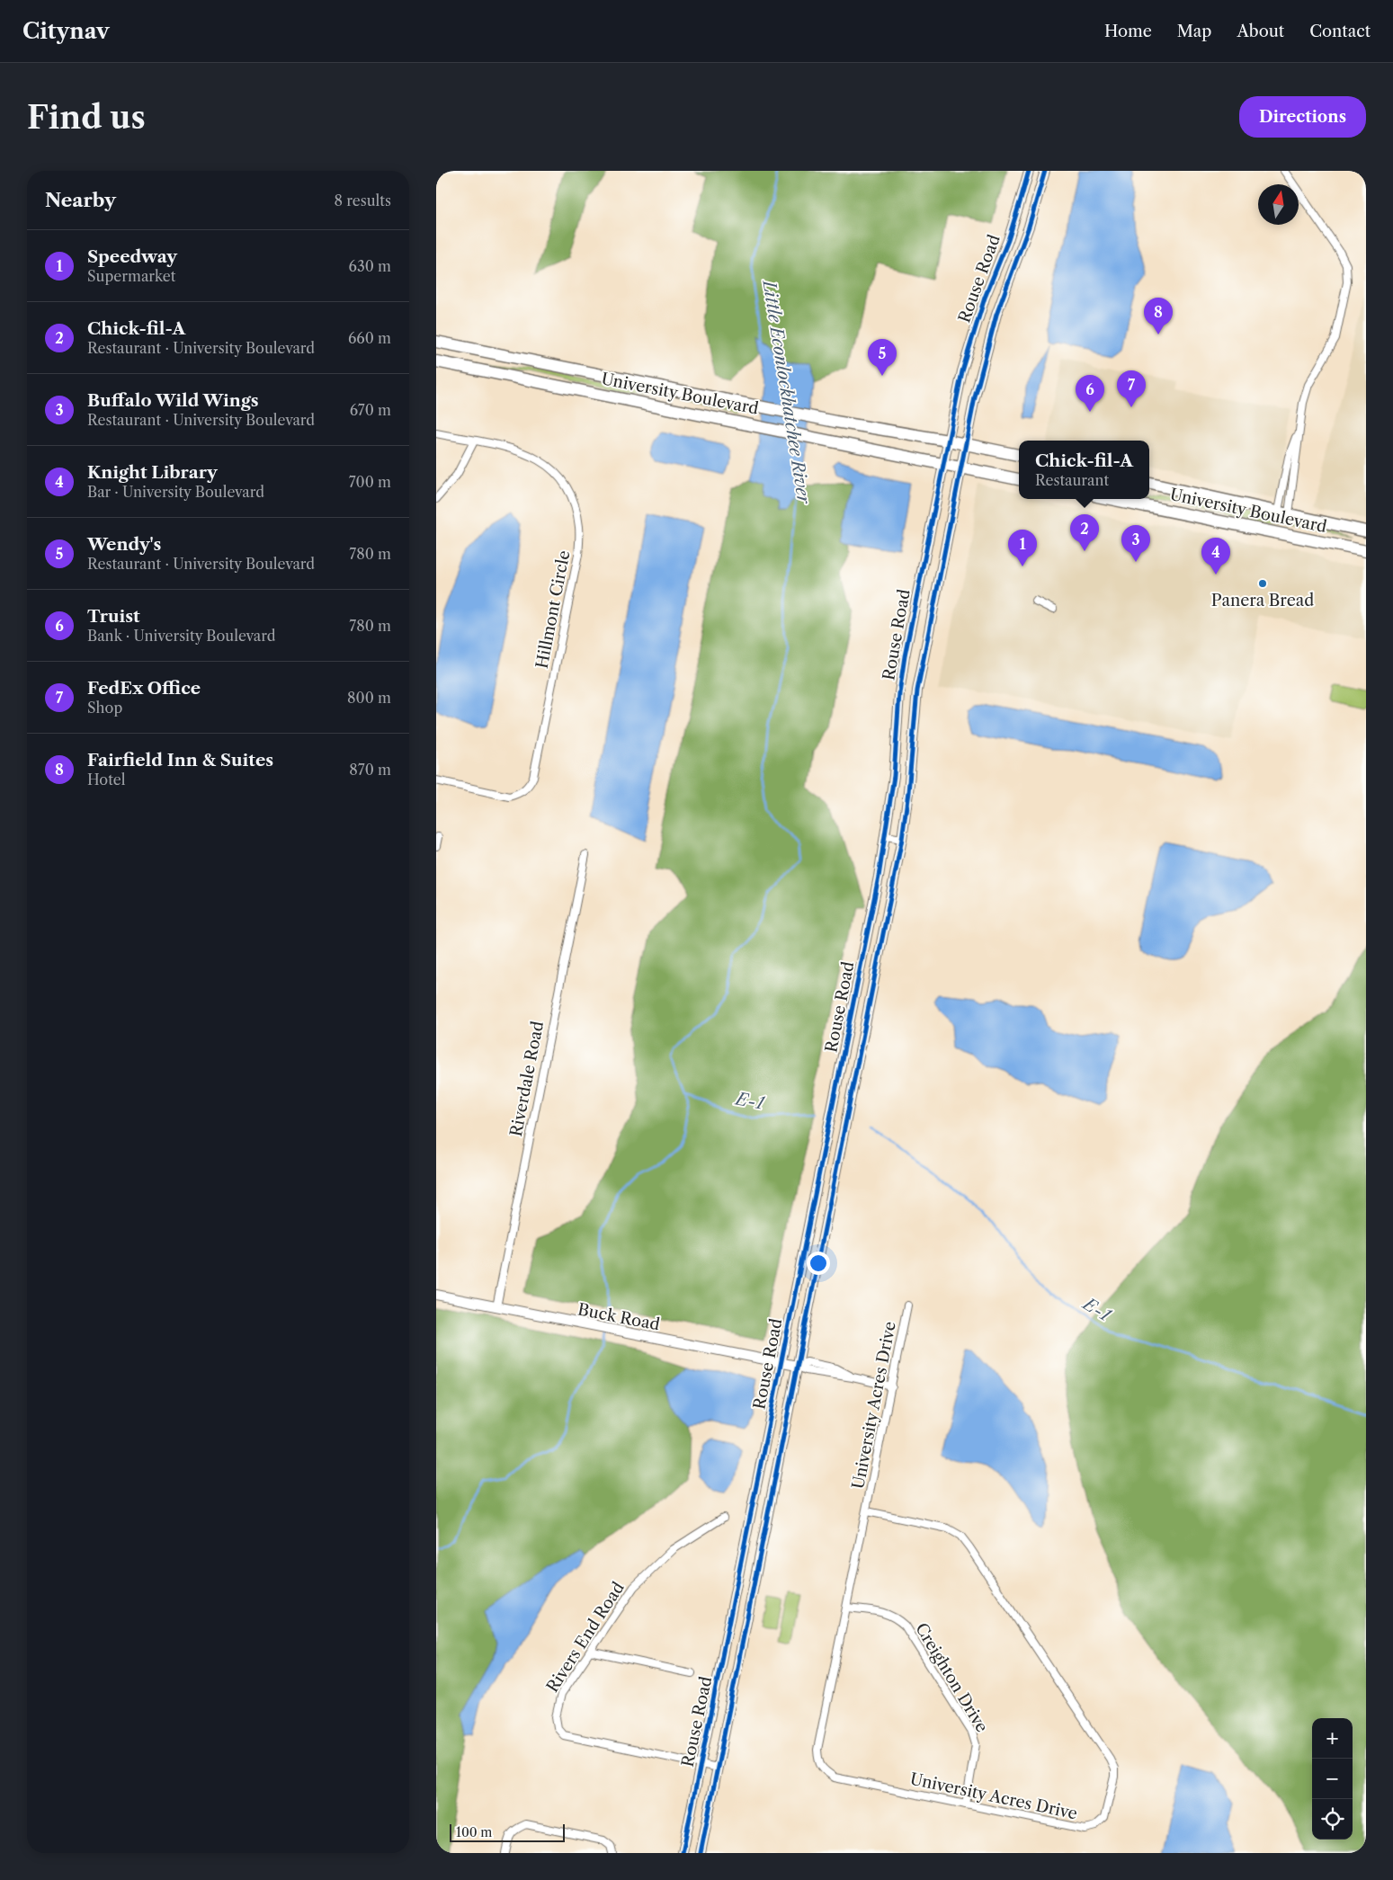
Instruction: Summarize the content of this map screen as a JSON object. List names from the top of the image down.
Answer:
{
  "streets": {
    "main road": ["University Boulevard"],
    "street": [
      "Rouse Road",
      "Hillmont Circle",
      "Riverdale Road",
      "Buck Road",
      "University Acres Drive",
      "Rivers End Road",
      "Creighton Drive"
    ]
  },
  "crossings": [
    ["Rouse Road", "University Boulevard"],
    ["Rouse Road", "Buck Road"],
    ["Rouse Road", "Rivers End Road"],
    ["Riverdale Road", "Buck Road"],
    ["Buck Road", "University Acres Drive"],
    ["University Acres Drive", "Creighton Drive"]
  ],
  "water": ["Little Econlockhatchee River", "E-1"],
  "places": ["Panera Bread"],
  "scale_bar": "100 m",
  "north": "top",
  "page": {
    "header": "Citynav",
    "nav": [
      "Home",
      "Map",
      "About",
      "Contact"
    ],
    "buttons": "Directions",
    "title": "Find us",
    "heading": ["Nearby", "8 results"],
    "list": [
      {
        "mark": "1",
        "name": "Speedway",
        "note": "Supermarket",
        "value": "630 m"
      },
      {
        "mark": "2",
        "name": "Chick-fil-A",
        "note": "Restaurant · University Boulevard",
        "value": "660 m"
      },
      {
        "mark": "3",
        "name": "Buffalo Wild Wings",
        "note": "Restaurant · University Boulevard",
        "value": "670 m"
      },
      {
        "mark": "4",
        "name": "Knight Library",
        "note": "Bar · University Boulevard",
        "value": "700 m"
      },
      {
        "mark": "5",
        "name": "Wendy's",
        "note": "Restaurant · University Boulevard",
        "value": "780 m"
      },
      {
        "mark": "6",
        "name": "Truist",
        "note": "Bank · University Boulevard",
        "value": "780 m"
      },
      {
        "mark": "7",
        "name": "FedEx Office",
        "note": "Shop",
        "value": "800 m"
      },
      {
        "mark": "8",
        "name": "Fairfield Inn & Suites",
        "note": "Hotel",
        "value": "870 m"
      }
    ],
    "pins": [
      "8",
      "5",
      "7",
      "6",
      "2",
      "3",
      "1",
      "4"
    ],
    "popup": ["Chick-fil-A", "Restaurant"],
    "map_buttons": ["+", "−"],
    "scale": "100 m"
  }
}
